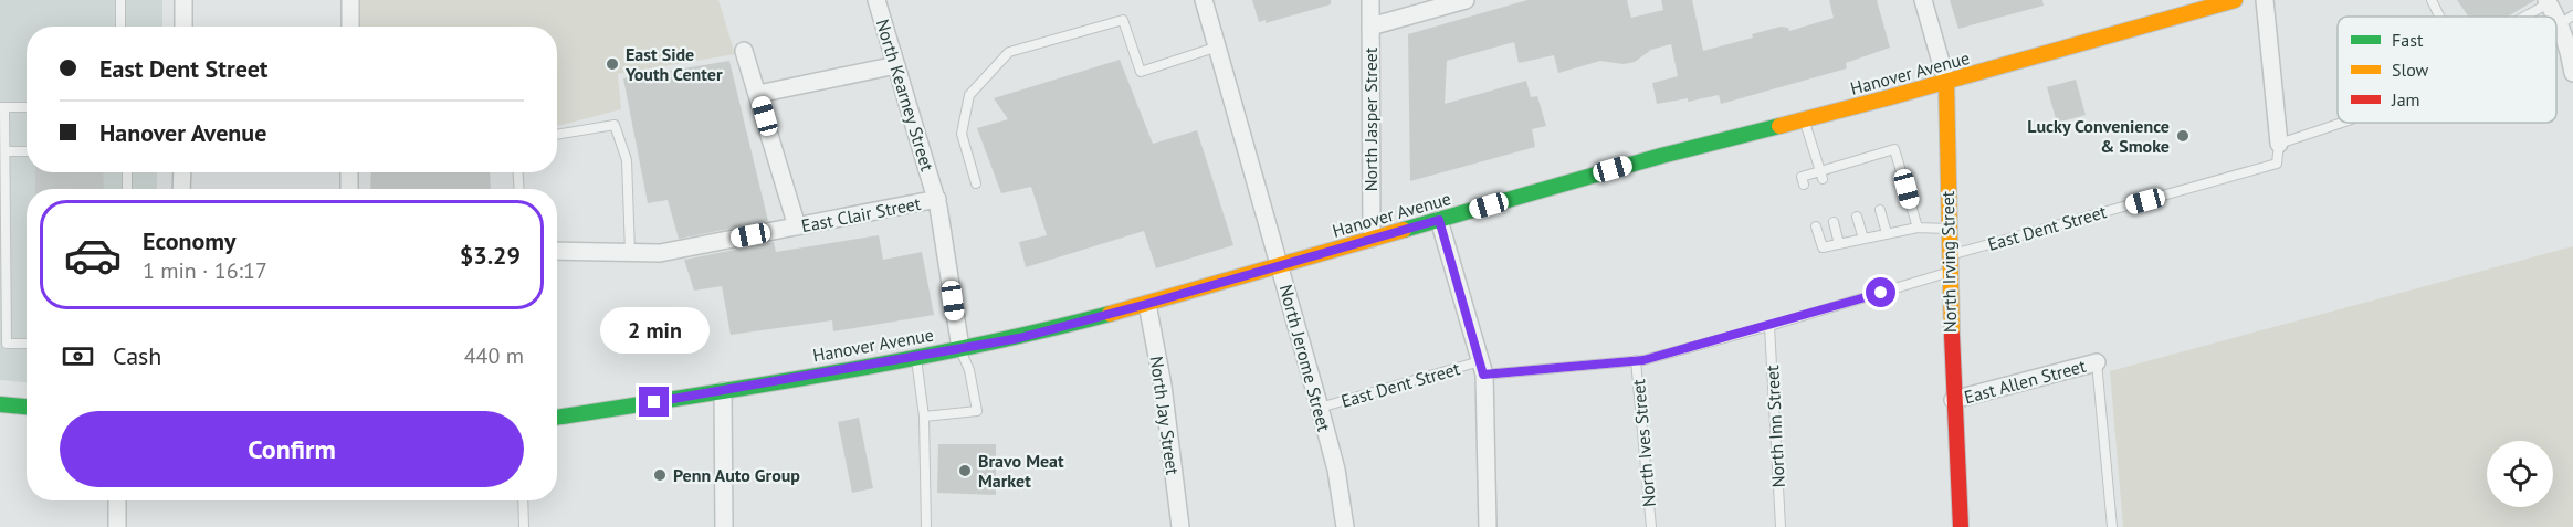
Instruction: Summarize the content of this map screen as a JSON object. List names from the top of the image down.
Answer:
{
  "streets": {
    "main road": ["Hanover Avenue", "North Irving Street"],
    "street": [
      "North Kearney Street",
      "North Jasper Street",
      "East Clair Street",
      "North Jerome Street",
      "East Allen Street",
      "North Jay Street"
    ],
    "lane": ["East Dent Street", "North Inn Street", "North Ives Street"]
  },
  "crossings": [
    ["Hanover Avenue", "North Kearney Street"],
    ["Hanover Avenue", "North Jasper Street"],
    ["Hanover Avenue", "North Irving Street"],
    ["Hanover Avenue", "North Jerome Street"],
    ["Hanover Avenue", "North Jay Street"],
    ["North Kearney Street", "East Clair Street"],
    ["East Dent Street", "North Irving Street"],
    ["East Dent Street", "North Jerome Street"],
    ["East Dent Street", "North Inn Street"],
    ["East Dent Street", "North Ives Street"],
    ["North Irving Street", "East Allen Street"]
  ],
  "places": [
    "East Side Youth Center",
    "Lucky Convenience & Smoke",
    "Bravo Meat Market",
    "Penn Auto Group"
  ],
  "legend": ["Fast", "Slow", "Jam"],
  "page": {
    "banner": ["East Dent Street", "Hanover Avenue"],
    "list": [
      {
        "name": "Economy",
        "note": "1 min · 16:17",
        "value": "$3.29"
      }
    ],
    "bubble": "2 min",
    "pay": ["Cash", "440 m"],
    "buttons": "Confirm"
  }
}
